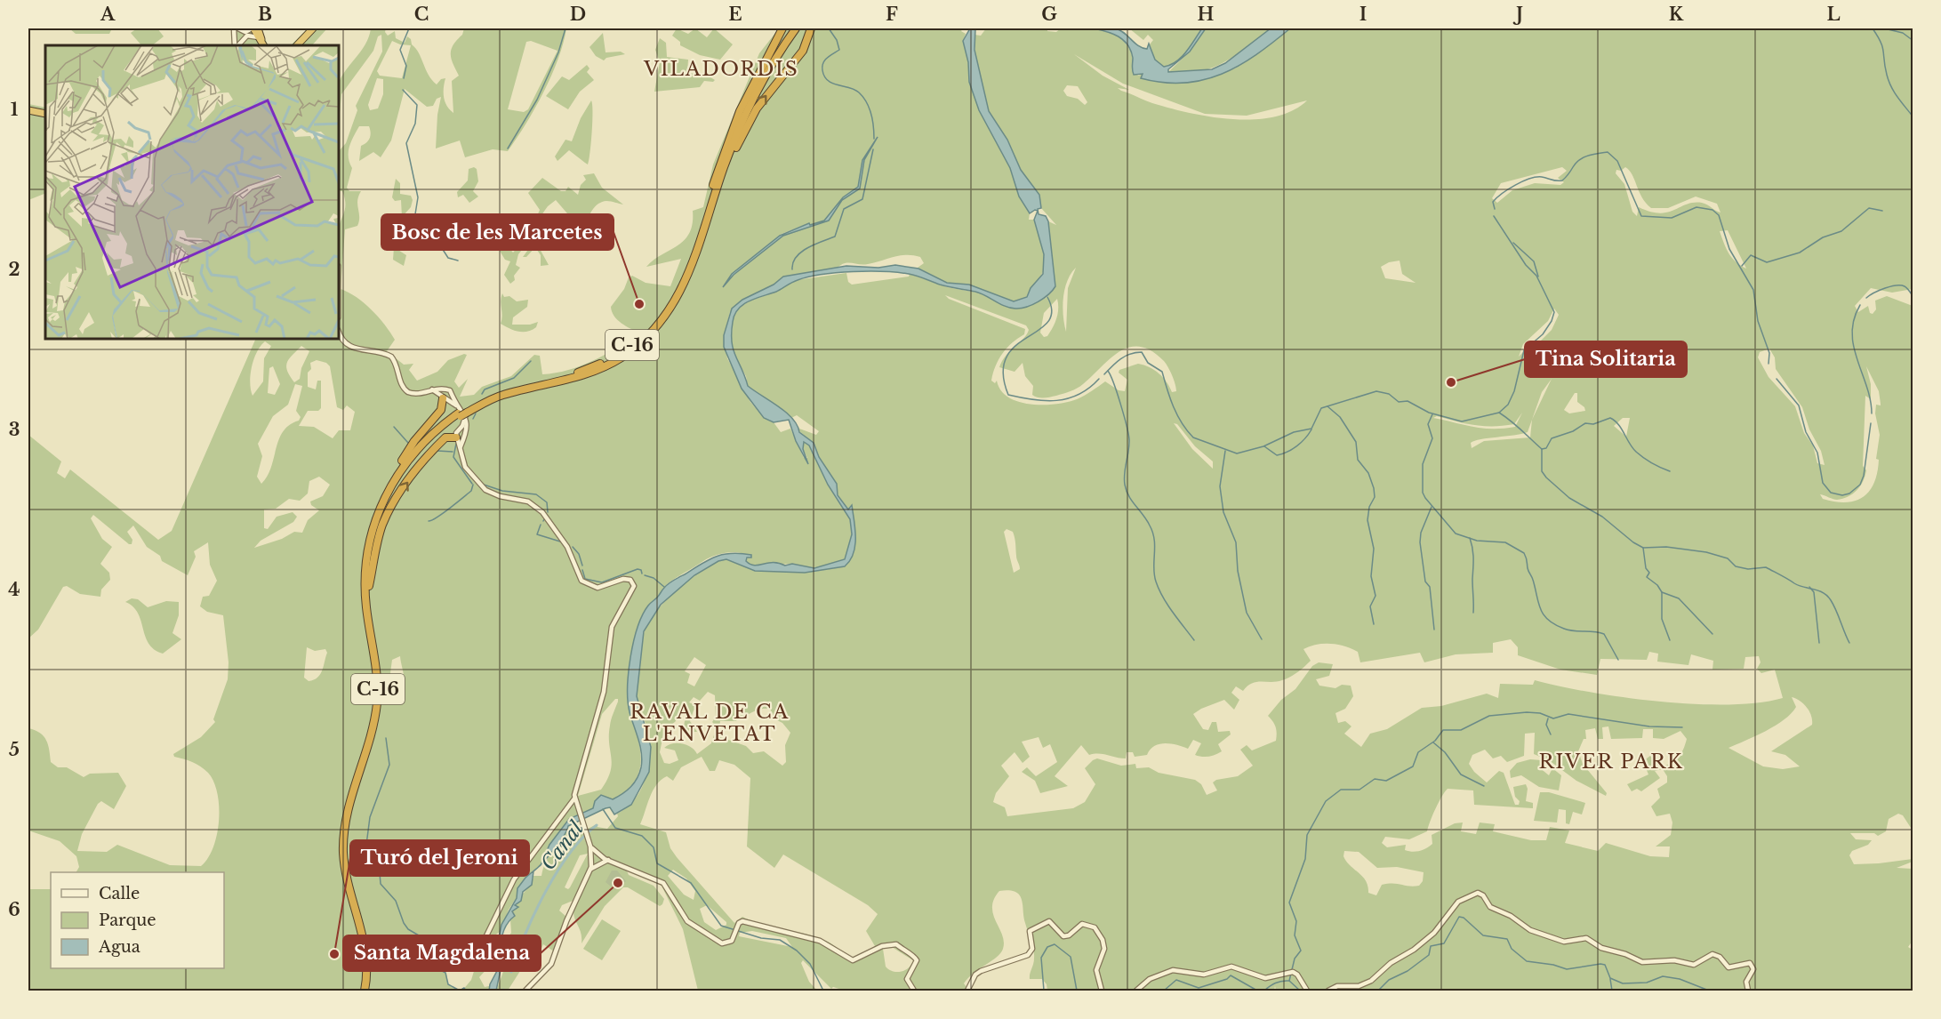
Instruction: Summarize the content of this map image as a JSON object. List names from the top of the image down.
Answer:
{
  "streets": {
    "highway": ["C-16"]
  },
  "districts": ["VILADORDIS", "RAVAL DE CA L'ENVETAT", "RIVER PARK"],
  "water": ["Canal"],
  "places": [
    "Bosc de les Marcetes",
    "Tina Solitaria",
    "Santa Magdalena",
    "Turó del Jeroni"
  ],
  "legend": ["Calle", "Parque", "Agua"],
  "grid": {
    "columns": [
      "A",
      "B",
      "C",
      "D",
      "E",
      "F",
      "G",
      "H",
      "I",
      "J",
      "K",
      "L"
    ],
    "rows": [
      "1",
      "2",
      "3",
      "4",
      "5",
      "6"
    ]
  }
}
